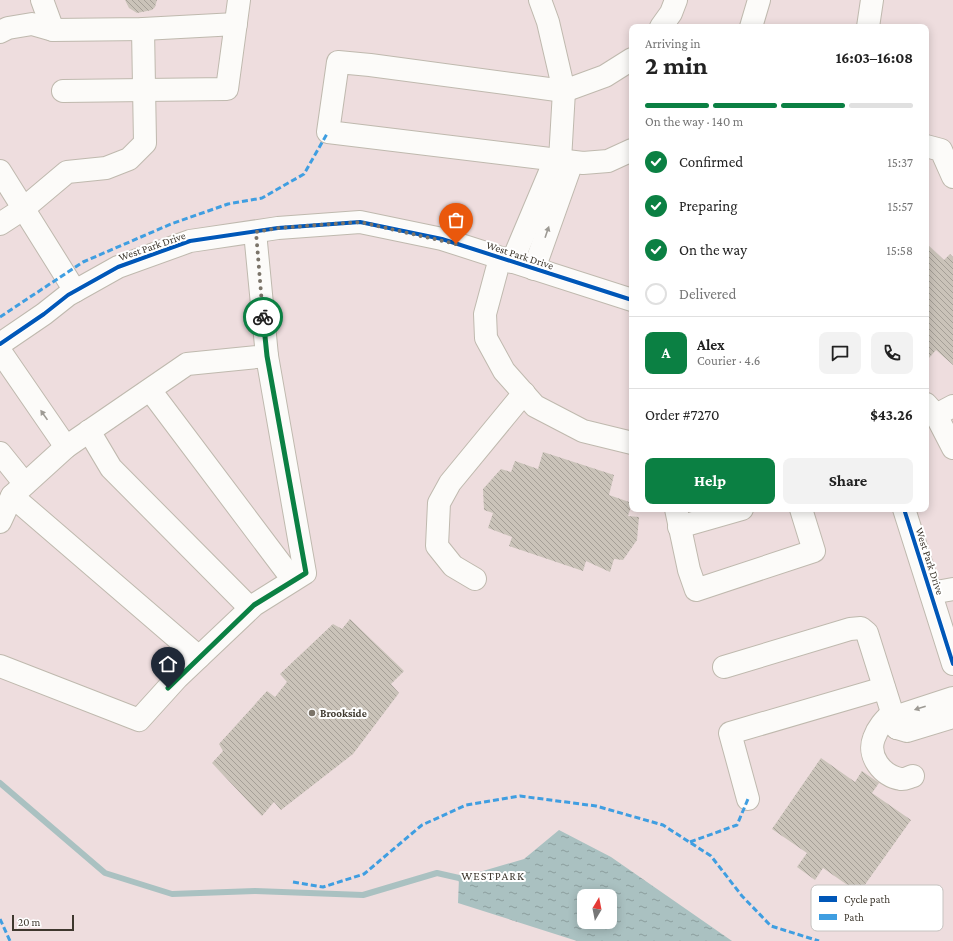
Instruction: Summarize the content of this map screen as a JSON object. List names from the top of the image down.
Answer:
{
  "streets": {
    "street": ["West Park Drive"]
  },
  "districts": ["WESTPARK"],
  "places": ["Brookside"],
  "legend": ["Cycle path", "Path"],
  "scale_bar": "20 m",
  "north": "top",
  "page": {
    "heading": ["2 min", "Arriving in", "16:03–16:08"],
    "panel": [
      "Alex",
      "Courier · 4.6",
      "Order #7270",
      "$43.26"
    ],
    "bar": "On the way · 140 m",
    "list": [
      ["Confirmed", "15:37"],
      ["Preparing", "15:57"],
      ["On the way", "15:58"],
      "Delivered"
    ],
    "round": "A",
    "buttons": ["Help", "Share"],
    "scale": "20 m"
  }
}
